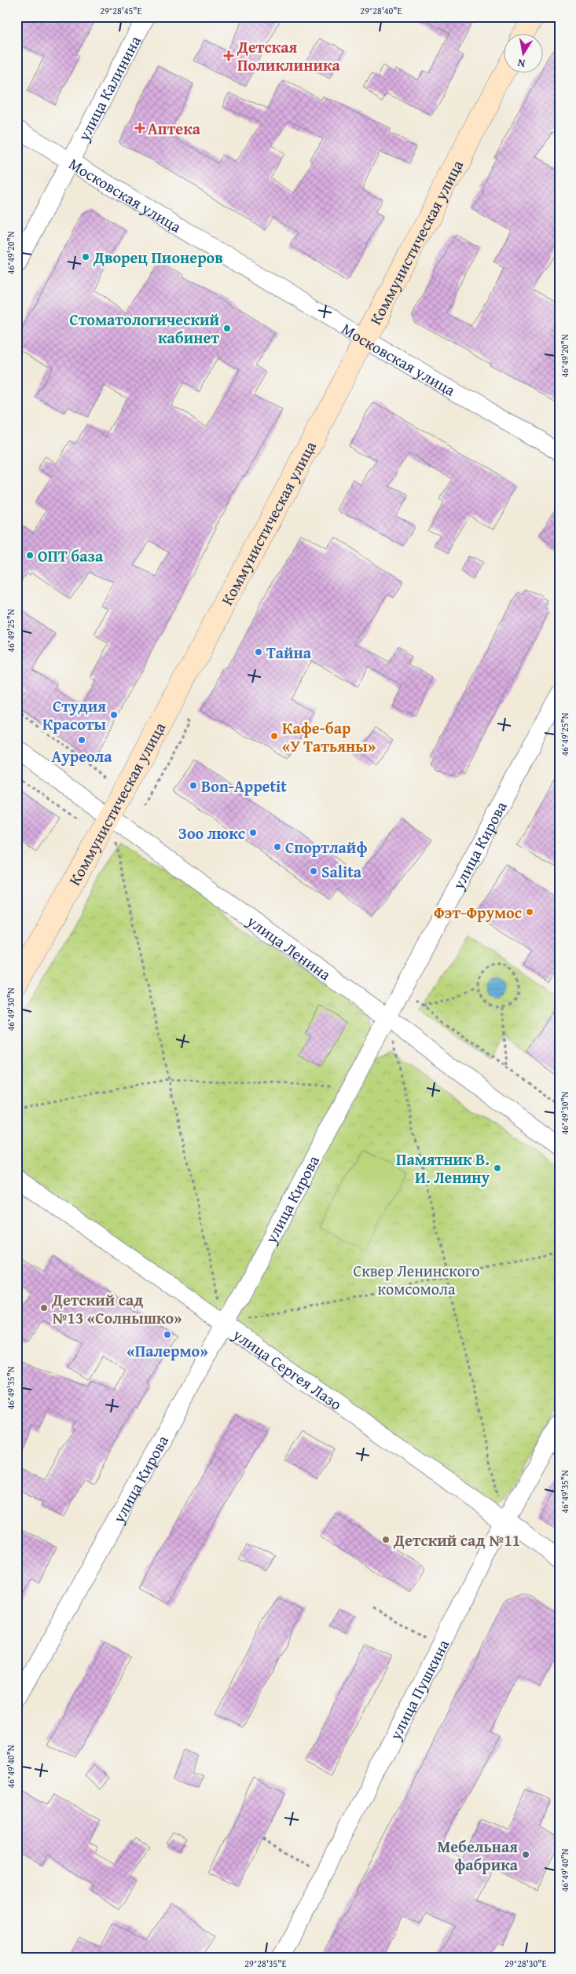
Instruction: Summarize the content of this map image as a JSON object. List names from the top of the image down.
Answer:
{
  "streets": {
    "main road": ["Коммунистическая улица"],
    "street": [
      "улица Калинина",
      "Московская улица",
      "улица Кирова",
      "улица Ленина",
      "улица Сергея Лазо",
      "улица Пушкина"
    ]
  },
  "crossings": [
    ["улица Калинина", "Московская улица"],
    ["Московская улица", "Коммунистическая улица"],
    ["Коммунистическая улица", "улица Ленина"],
    ["улица Кирова", "улица Ленина"],
    ["улица Кирова", "улица Сергея Лазо"],
    ["улица Сергея Лазо", "улица Пушкина"]
  ],
  "parks": ["Сквер Ленинского комсомола"],
  "places": {
    "health": ["Детская Поликлиника", "Аптека"],
    "other": [
      "Дворец Пионеров",
      "Стоматологический кабинет",
      "ОПТ база",
      "Тайна",
      "Студия Красоты",
      "Кафе-бар «У Татьяны»",
      "Ауреола",
      "Bon-Appetit",
      "Зоо люкс",
      "Спортлайф",
      "Salita",
      "Фэт-Фрумос",
      "Памятник В. И. Ленину",
      "Детский сад №13 «Солнышко»",
      "«Палермо»",
      "Детский сад №11",
      "Мебельная фабрика"
    ]
  },
  "north": "bottom",
  "coordinates": [
    "29°28'45\"E",
    "29°28'40\"E",
    "46°49'20\"N",
    "46°49'25\"N",
    "46°49'30\"N",
    "46°49'35\"N",
    "46°49'40\"N",
    "29°28'35\"E",
    "29°28'30\"E"
  ]
}
